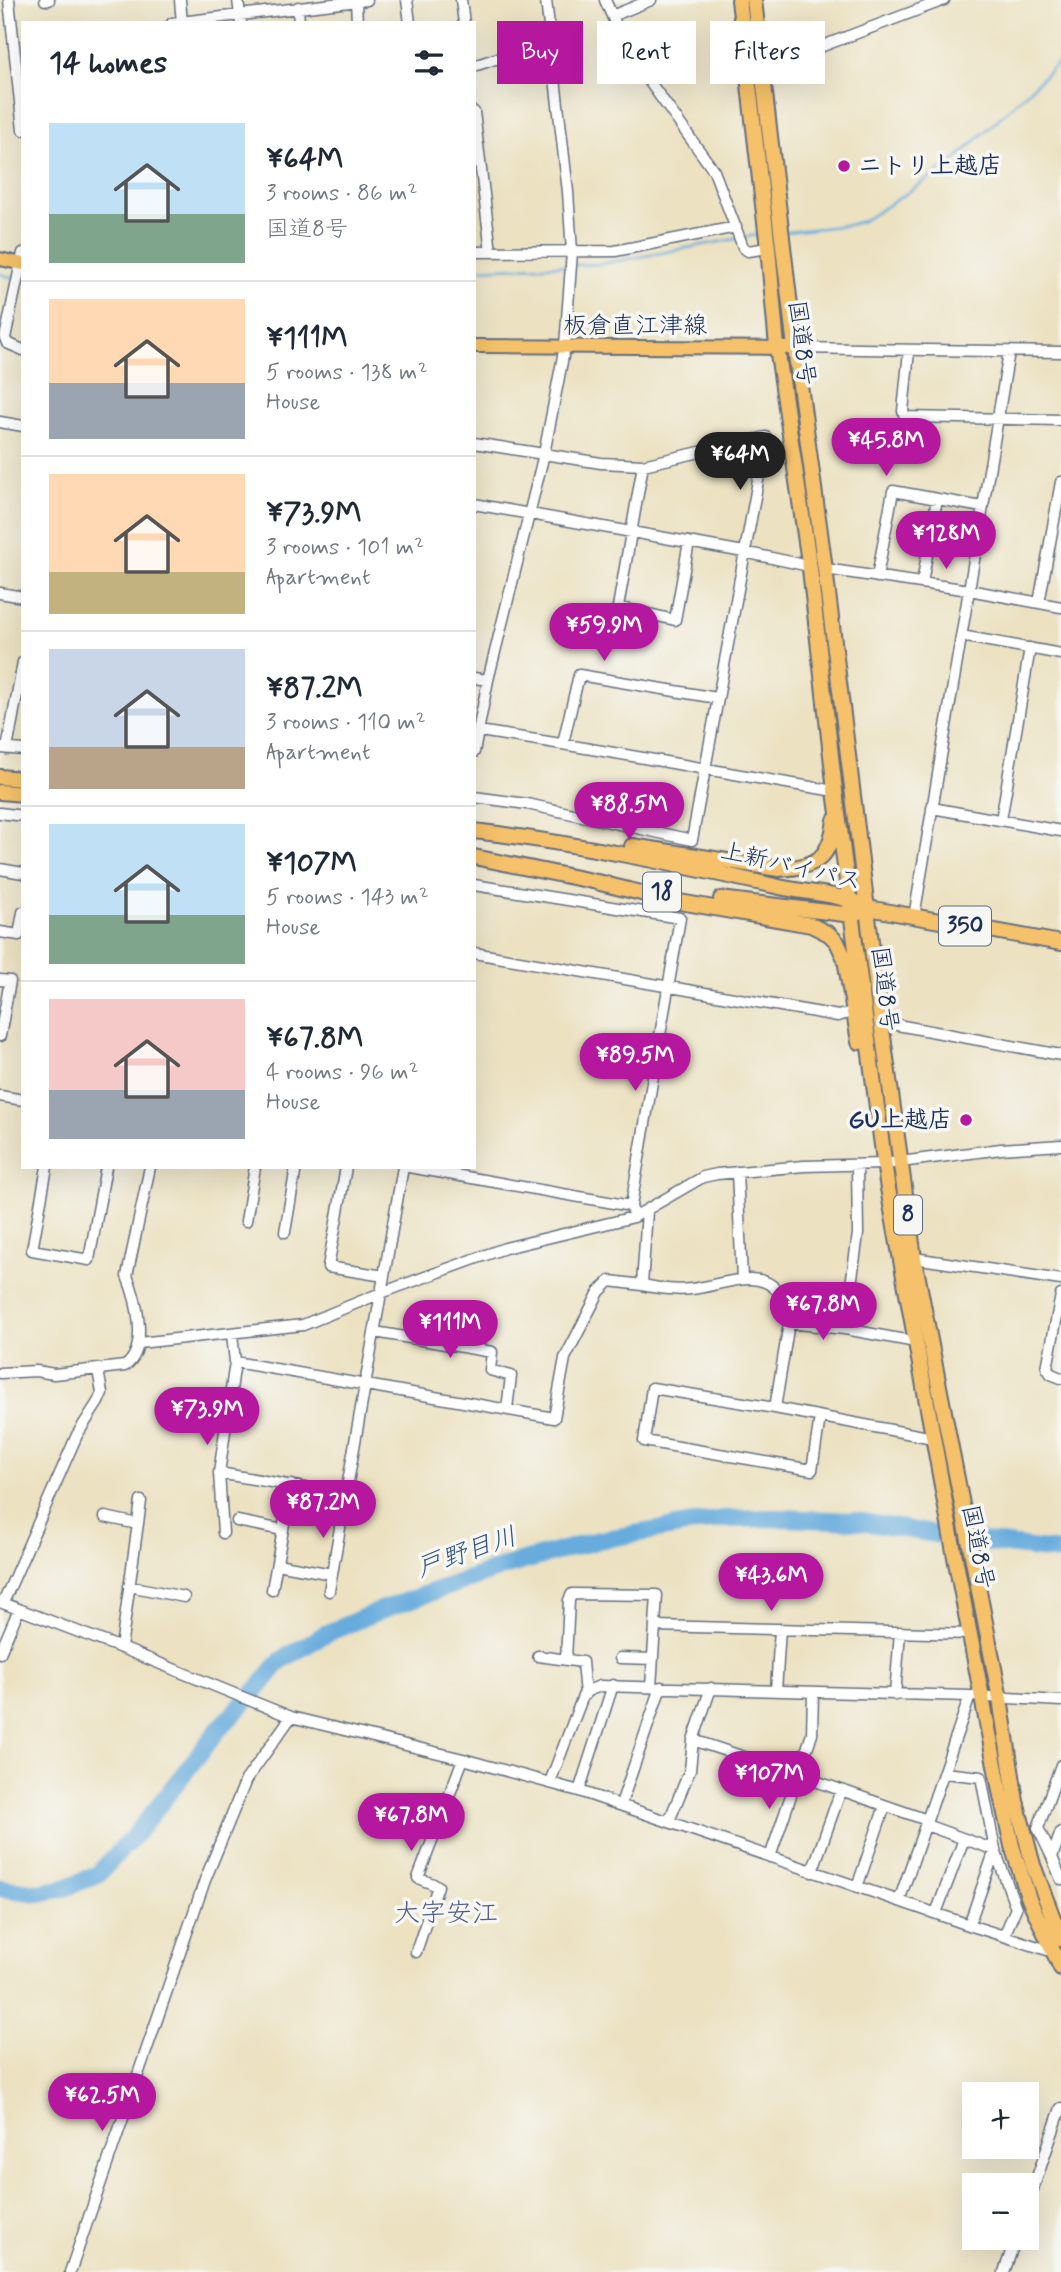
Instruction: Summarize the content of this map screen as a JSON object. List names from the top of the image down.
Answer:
{
  "streets": {
    "highway": [
      "国道8号",
      "上新バイパス",
      "18",
      "350",
      "8"
    ],
    "main road": ["板倉直江津線"]
  },
  "crossings": [
    ["板倉直江津線", "国道8号"],
    ["国道8号", "上新バイパス"],
    ["国道8号", "350"],
    ["上新バイパス", "350"]
  ],
  "districts": ["大字安江"],
  "water": ["戸野目川"],
  "places": ["ニトリ上越店", "GU上越店"],
  "page": {
    "chip": ["Buy", "Rent", "Filters"],
    "heading": "14 homes",
    "list": [
      {
        "name": "¥64M",
        "note": "3 rooms · 86 m² · 国道8号"
      },
      {
        "name": "¥111M",
        "note": "5 rooms · 138 m² · House"
      },
      {
        "name": "¥73.9M",
        "note": "3 rooms · 101 m² · Apartment"
      },
      {
        "name": "¥87.2M",
        "note": "3 rooms · 110 m² · Apartment"
      },
      {
        "name": "¥107M",
        "note": "5 rooms · 143 m² · House"
      },
      {
        "name": "¥67.8M",
        "note": "4 rooms · 96 m² · House"
      }
    ],
    "price": [
      "¥45.8M",
      "¥64M",
      "¥128M",
      "¥59.9M",
      "¥88.5M",
      "¥89.5M",
      "¥67.8M",
      "¥111M",
      "¥73.9M",
      "¥87.2M",
      "¥43.6M",
      "¥107M",
      "¥67.8M",
      "¥62.5M"
    ],
    "map_buttons": ["+", "−"]
  }
}
